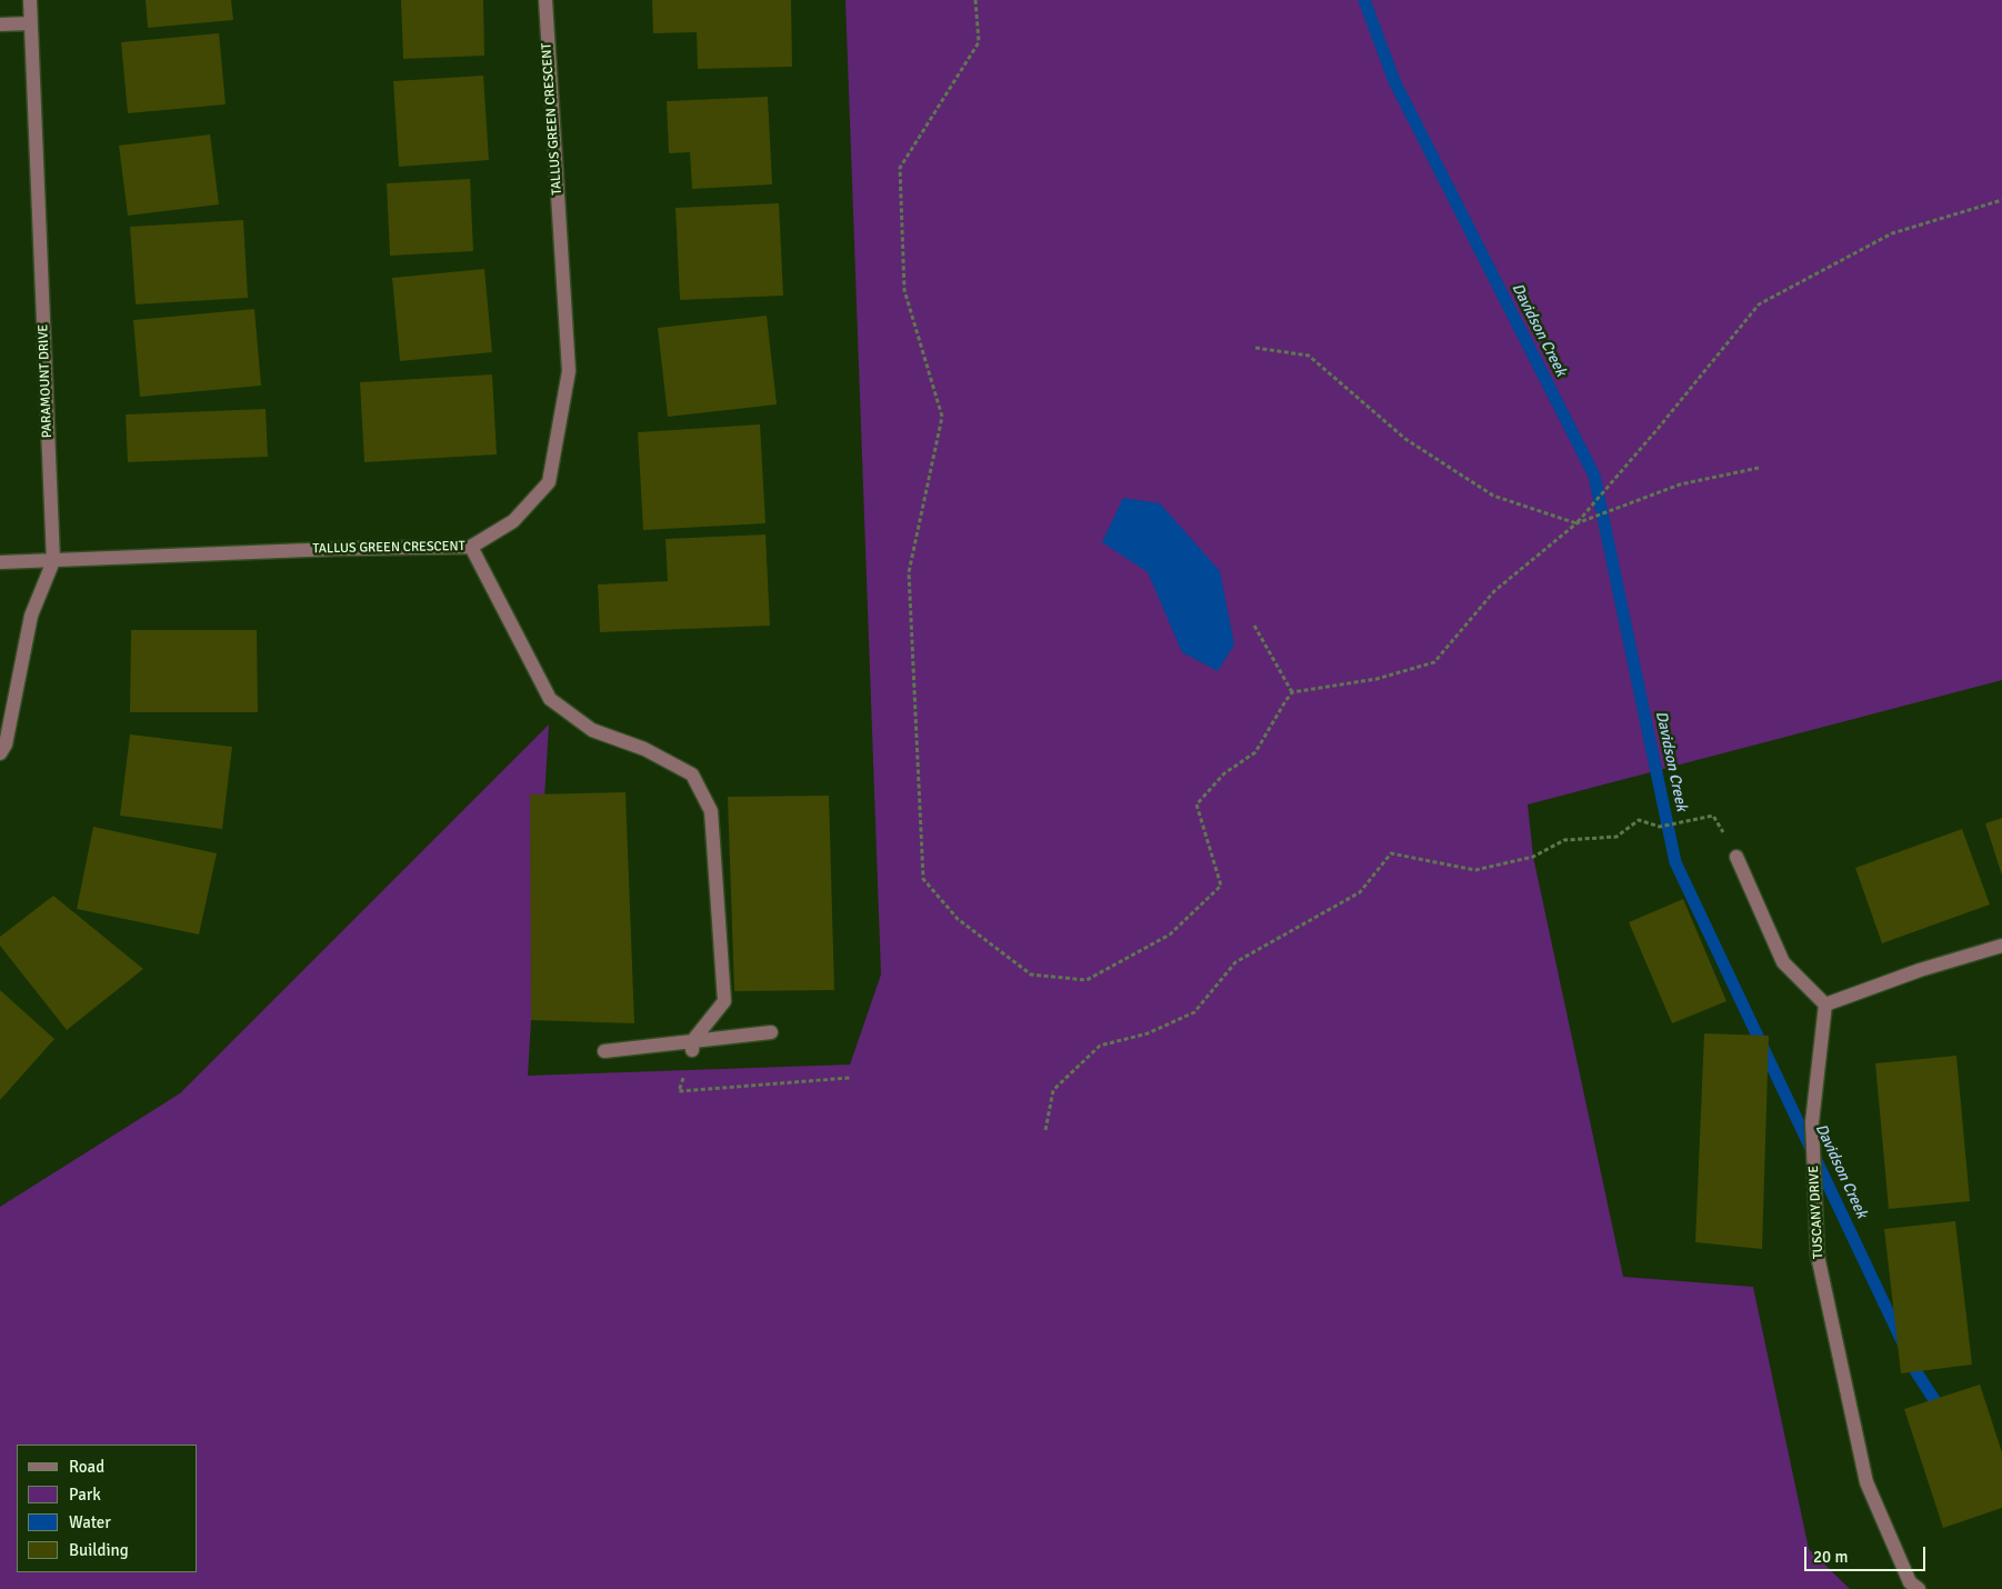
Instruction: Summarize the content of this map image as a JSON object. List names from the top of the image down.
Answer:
{
  "streets": {
    "street": ["TALLUS GREEN CRESCENT", "PARAMOUNT DRIVE", "TUSCANY DRIVE"]
  },
  "crossings": [
    ["TALLUS GREEN CRESCENT", "PARAMOUNT DRIVE"]
  ],
  "water": ["Davidson Creek"],
  "legend": [
    "Road",
    "Park",
    "Water",
    "Building"
  ],
  "scale_bar": "20 m"
}
